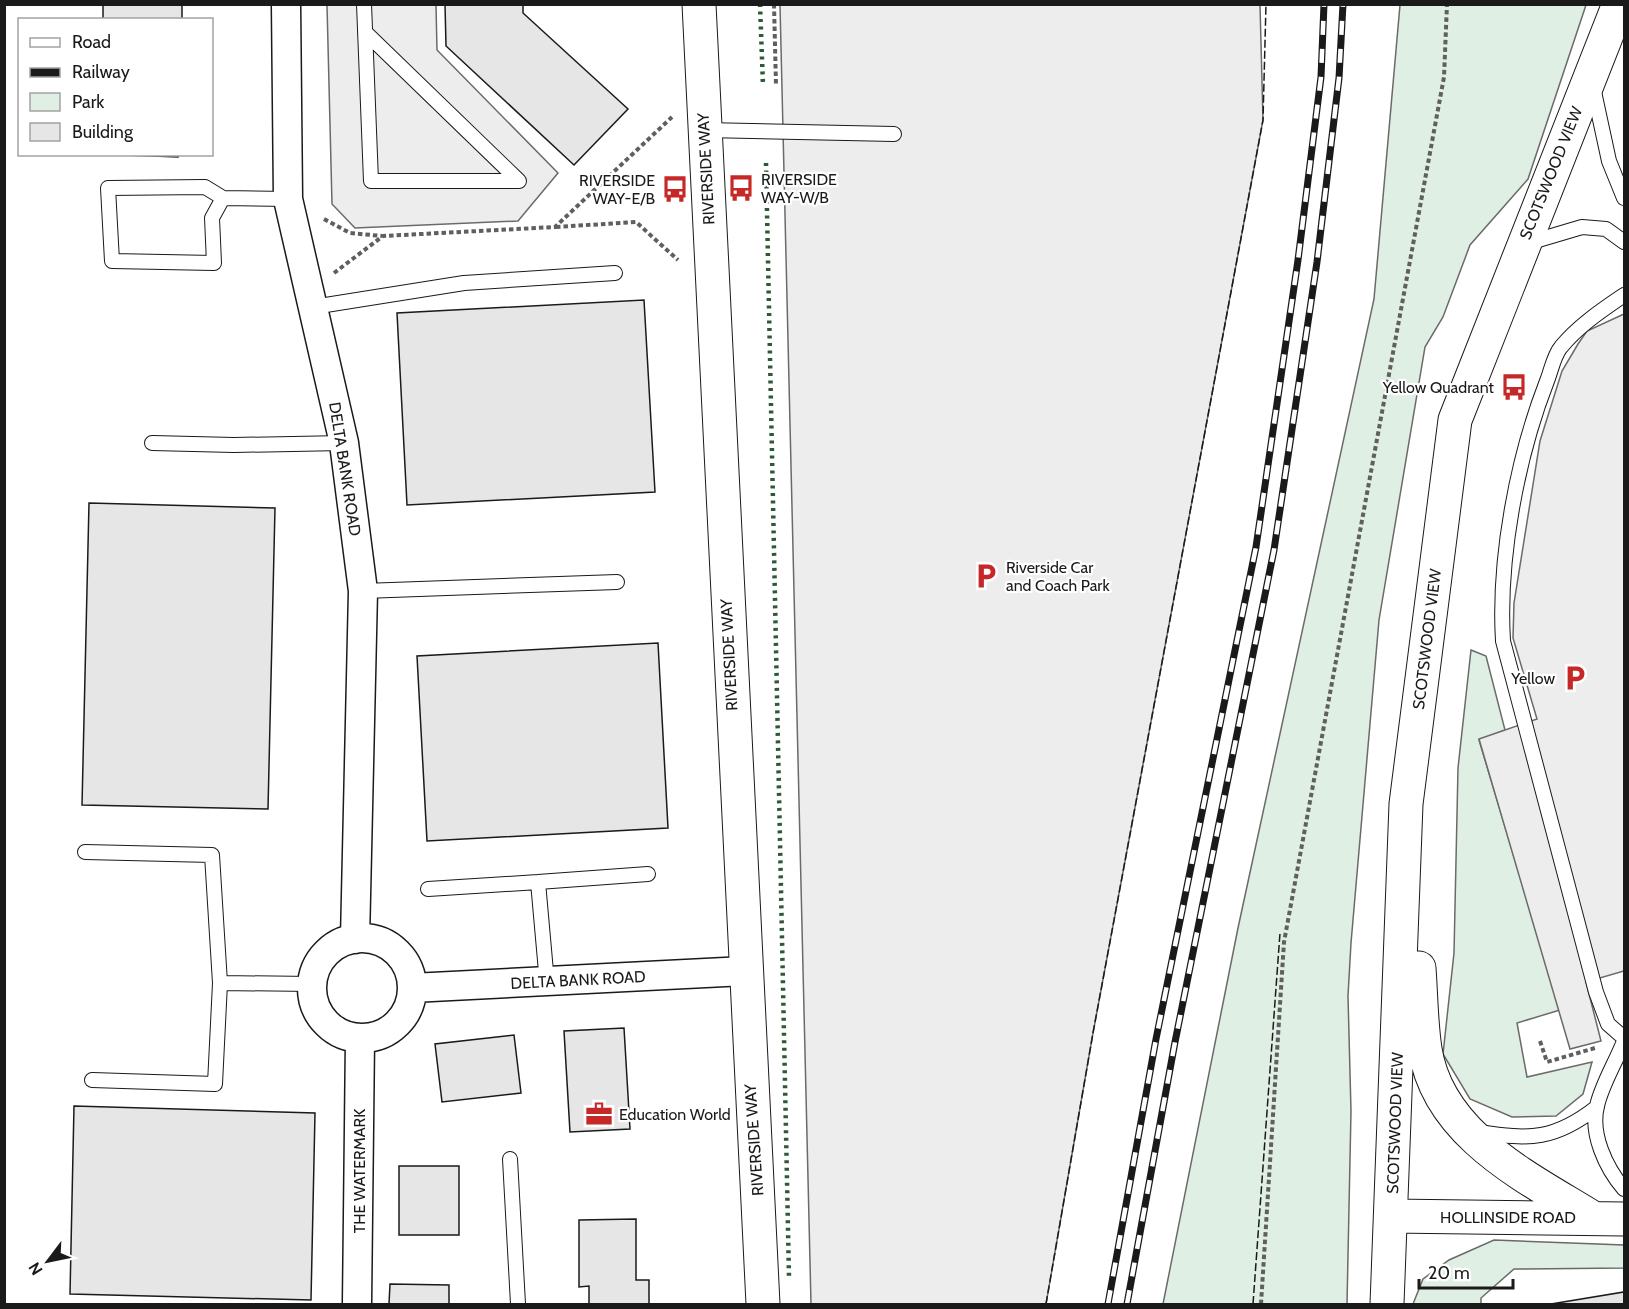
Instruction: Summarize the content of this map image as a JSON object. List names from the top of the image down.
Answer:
{
  "streets": {
    "street": [
      "RIVERSIDE WAY",
      "SCOTSWOOD VIEW",
      "DELTA BANK ROAD",
      "THE WATERMARK",
      "HOLLINSIDE ROAD"
    ]
  },
  "crossings": [
    ["RIVERSIDE WAY", "DELTA BANK ROAD"],
    ["SCOTSWOOD VIEW", "HOLLINSIDE ROAD"],
    ["DELTA BANK ROAD", "THE WATERMARK"]
  ],
  "places": {
    "bus stop": ["RIVERSIDE WAY-W/B", "RIVERSIDE WAY-E/B", "Yellow Quadrant"],
    "parking": ["Riverside Car and Coach Park", "Yellow"],
    "office": ["Education World"]
  },
  "legend": [
    "Road",
    "Railway",
    "Park",
    "Building"
  ],
  "scale_bar": "20 m",
  "north": "bottom left"
}
